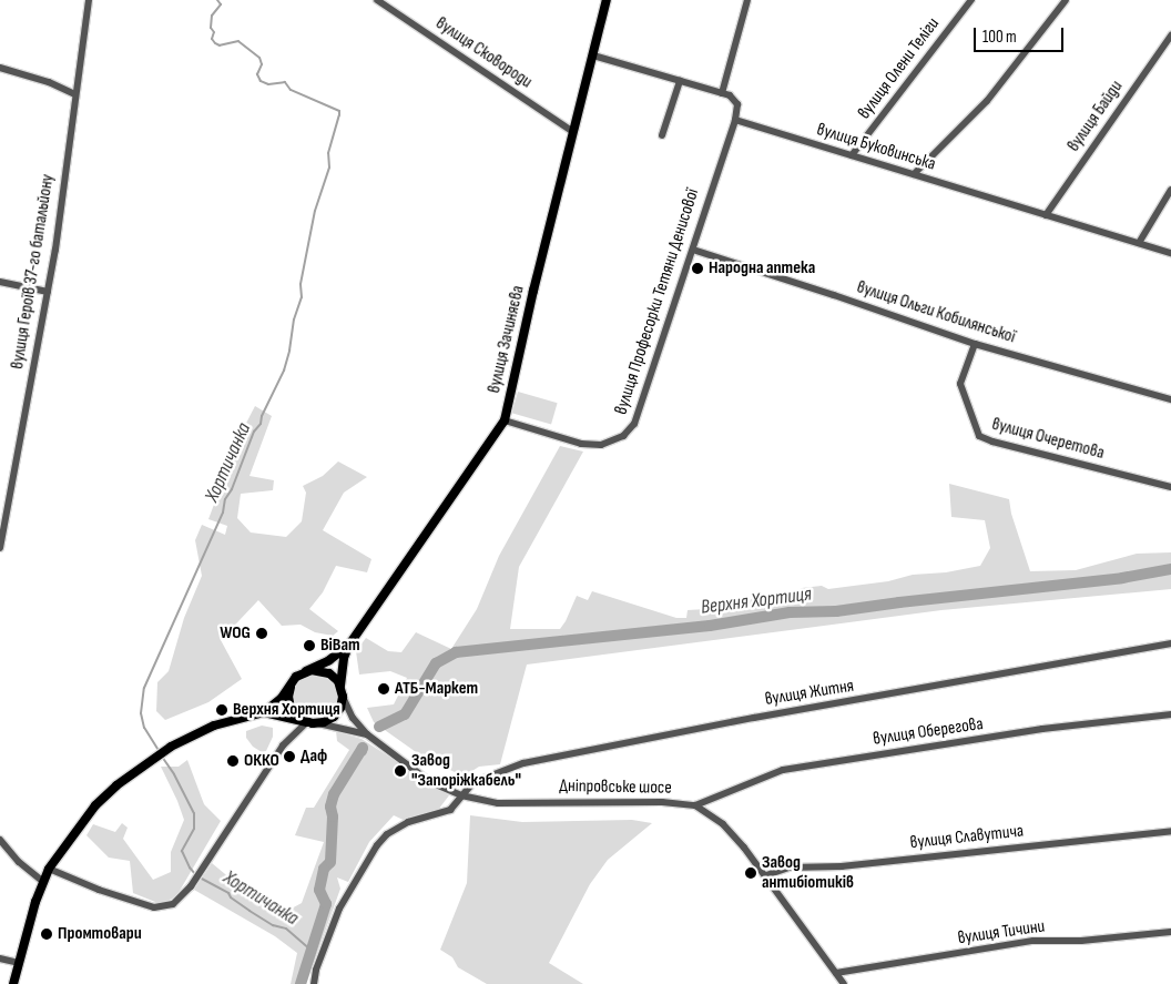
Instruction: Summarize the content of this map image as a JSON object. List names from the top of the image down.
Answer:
{
  "streets": {
    "main road": ["вулиця Зачиняєва"],
    "street": [
      "вулиця Сковороди",
      "вулиця Олени Теліги",
      "вулиця Байди",
      "вулиця Буковинська",
      "вулиця Героїв 37-го батальйону",
      "вулиця Професорки Тетяни Денисової",
      "вулиця Ольги Кобилянської",
      "вулиця Очеретова",
      "вулиця Житня",
      "вулиця Оберегова",
      "Дніпровське шосе",
      "вулиця Славутича",
      "вулиця Тичини"
    ]
  },
  "crossings": [
    ["вулиця Сковороди", "вулиця Зачиняєва"],
    ["вулиця Олени Теліги", "вулиця Буковинська"],
    ["вулиця Байди", "вулиця Буковинська"],
    ["вулиця Буковинська", "вулиця Професорки Тетяни Денисової"],
    ["вулиця Професорки Тетяни Денисової", "вулиця Ольги Кобилянської"],
    ["вулиця Професорки Тетяни Денисової", "вулиця Зачиняєва"],
    ["вулиця Ольги Кобилянської", "вулиця Очеретова"],
    ["вулиця Житня", "Дніпровське шосе"],
    ["вулиця Оберегова", "Дніпровське шосе"],
    ["Дніпровське шосе", "вулиця Славутича"],
    ["Дніпровське шосе", "вулиця Тичини"]
  ],
  "water": ["Хортичанка", "Верхня Хортиця"],
  "places": [
    "Народна аптека",
    "WOG",
    "ВіВат",
    "АТБ-Маркет",
    "Верхня Хортиця",
    "Даф",
    "ОККО",
    "Завод \"Запоріжкабель\"",
    "Завод антибіотиків",
    "Промтовари"
  ],
  "scale_bar": "100 m"
}
